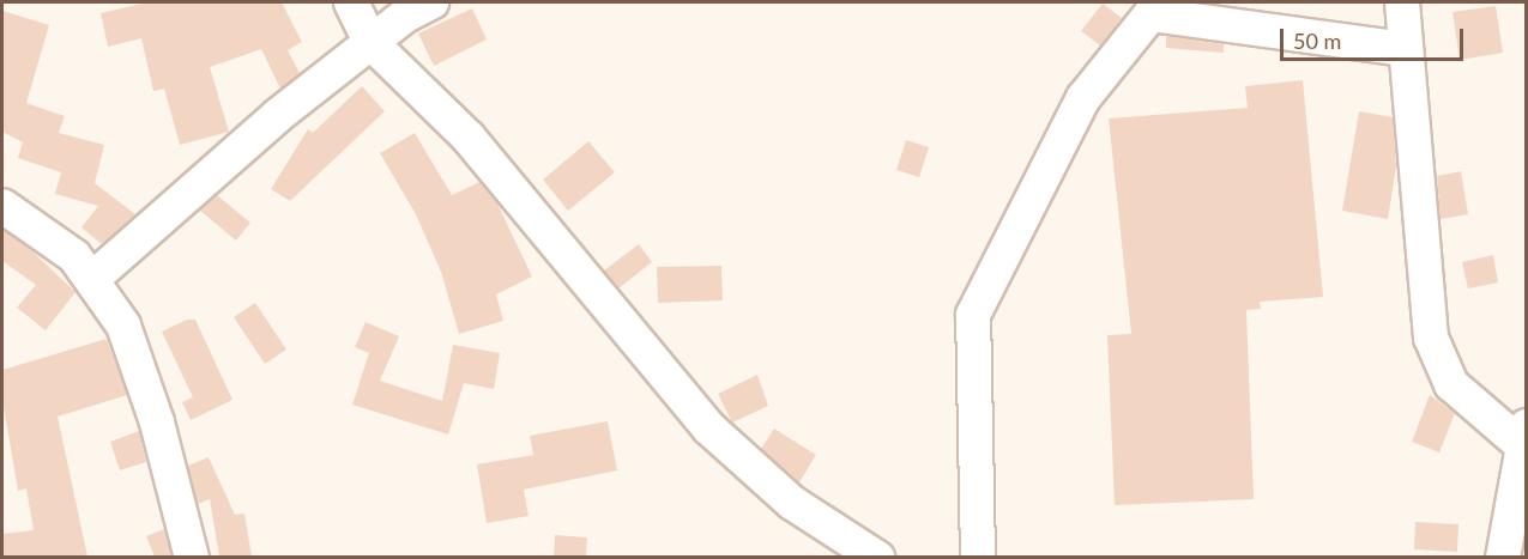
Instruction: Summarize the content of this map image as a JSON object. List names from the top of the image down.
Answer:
{
  "scale_bar": "50 m"
}
